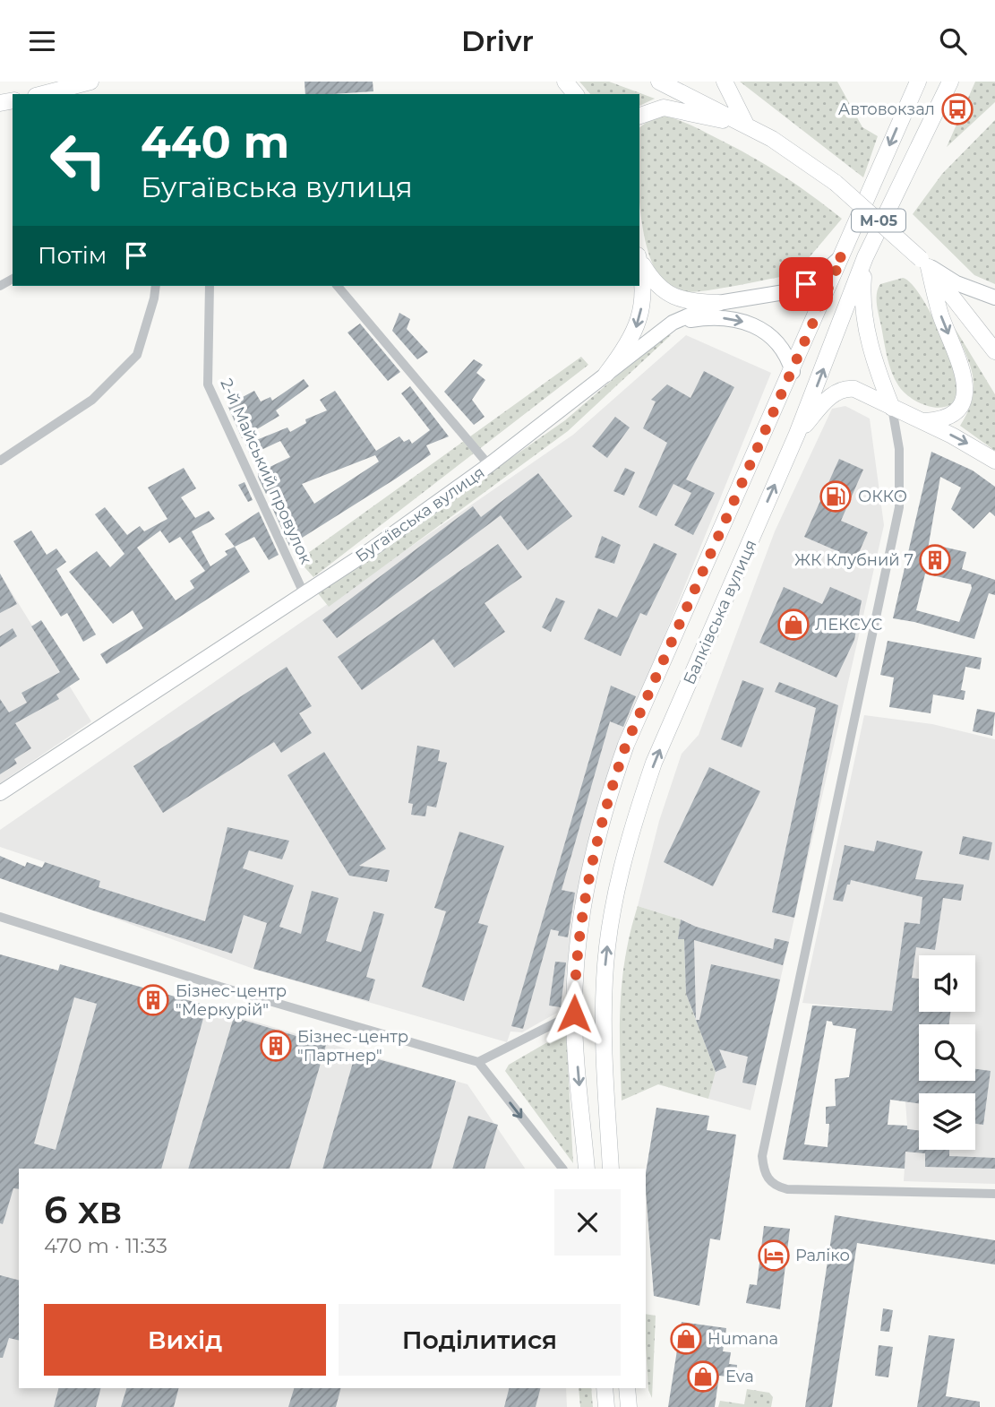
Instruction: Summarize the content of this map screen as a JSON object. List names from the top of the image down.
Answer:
{
  "streets": {
    "main road": ["М-05", "Бугаївська вулиця", "Балківська вулиця"],
    "street": ["2-й Майський провулок"]
  },
  "crossings": [
    ["2-й Майський провулок", "Бугаївська вулиця"],
    ["Бугаївська вулиця", "Балківська вулиця"]
  ],
  "places": {
    "bus stop": ["Автовокзал"],
    "fuel station": ["ОККО"],
    "building": ["ЖК Клубний 7", "Бізнес-центр \"Меркурій\"", "Бізнес-центр \"Партнер\""],
    "shop": ["ЛЕКСУС", "Humana", "Eva"],
    "hotel": ["Раліко"]
  },
  "page": {
    "header": "Drivr",
    "turn": ["440 m", "Бугаївська вулиця"],
    "then": "Потім",
    "heading": ["6 хв", "470 m · 11:33"],
    "buttons": ["Вихід", "Поділитися"]
  }
}
